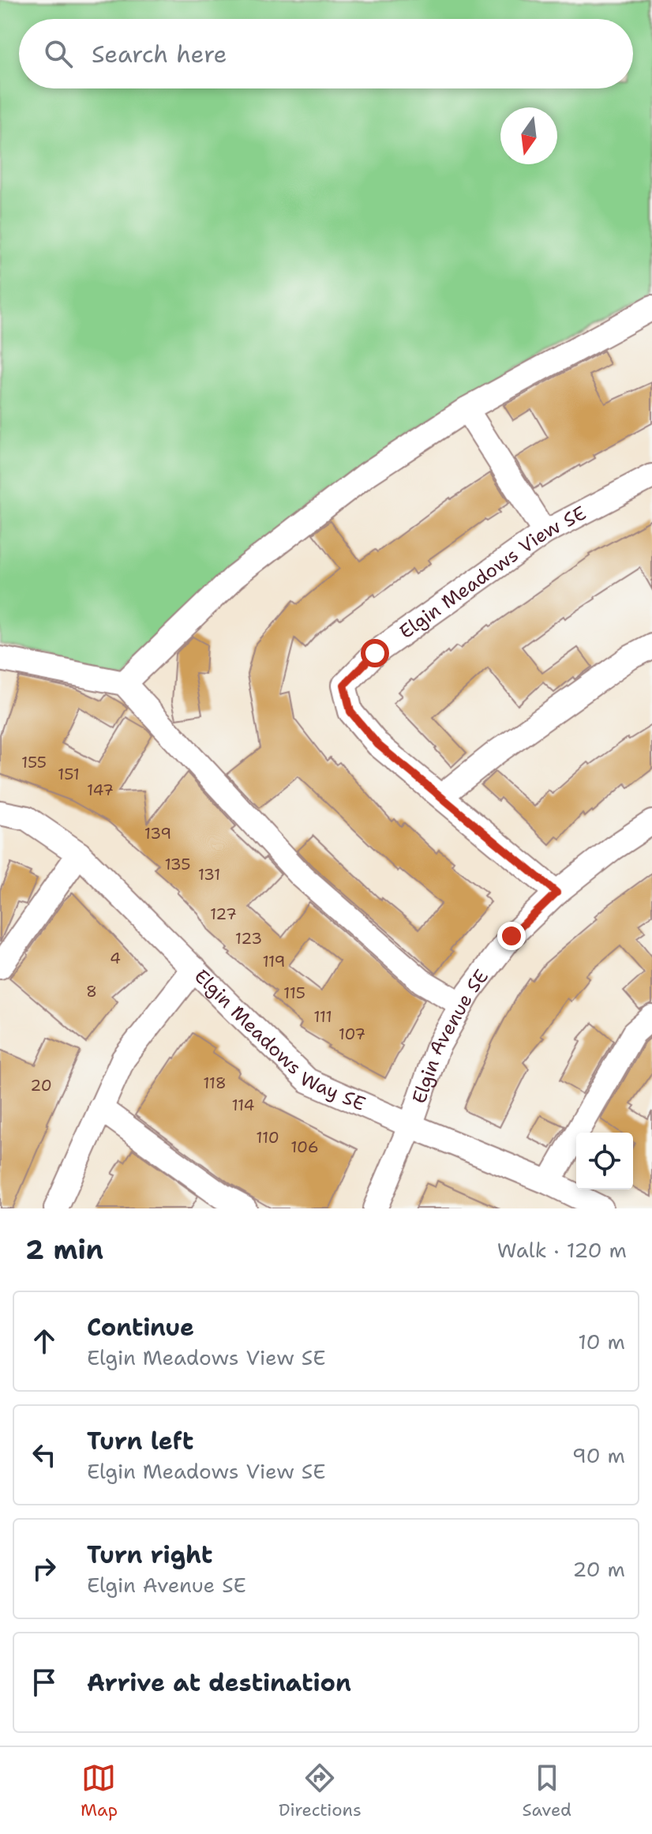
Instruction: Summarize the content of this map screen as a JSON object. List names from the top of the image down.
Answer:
{
  "streets": {
    "street": ["Elgin Meadows View SE", "Elgin Meadows Way SE", "Elgin Avenue SE"]
  },
  "crossings": [
    ["Elgin Meadows View SE", "Elgin Avenue SE"],
    ["Elgin Meadows Way SE", "Elgin Avenue SE"]
  ],
  "house_numbers": [
    "155",
    "151",
    "147",
    "139",
    "135",
    "131",
    "127",
    "123",
    "4",
    "119",
    "8",
    "115",
    "111",
    "107",
    "118",
    "20",
    "114",
    "110",
    "106"
  ],
  "north": "bottom",
  "page": {
    "search": "Search here",
    "heading": ["2 min", "Walk · 120 m"],
    "list": [
      ["Continue", "Elgin Meadows View SE", "10 m"],
      ["Turn left", "Elgin Meadows View SE", "90 m"],
      ["Turn right", "Elgin Avenue SE", "20 m"],
      "Arrive at destination"
    ],
    "nav": ["Map", "Directions", "Saved"]
  }
}
